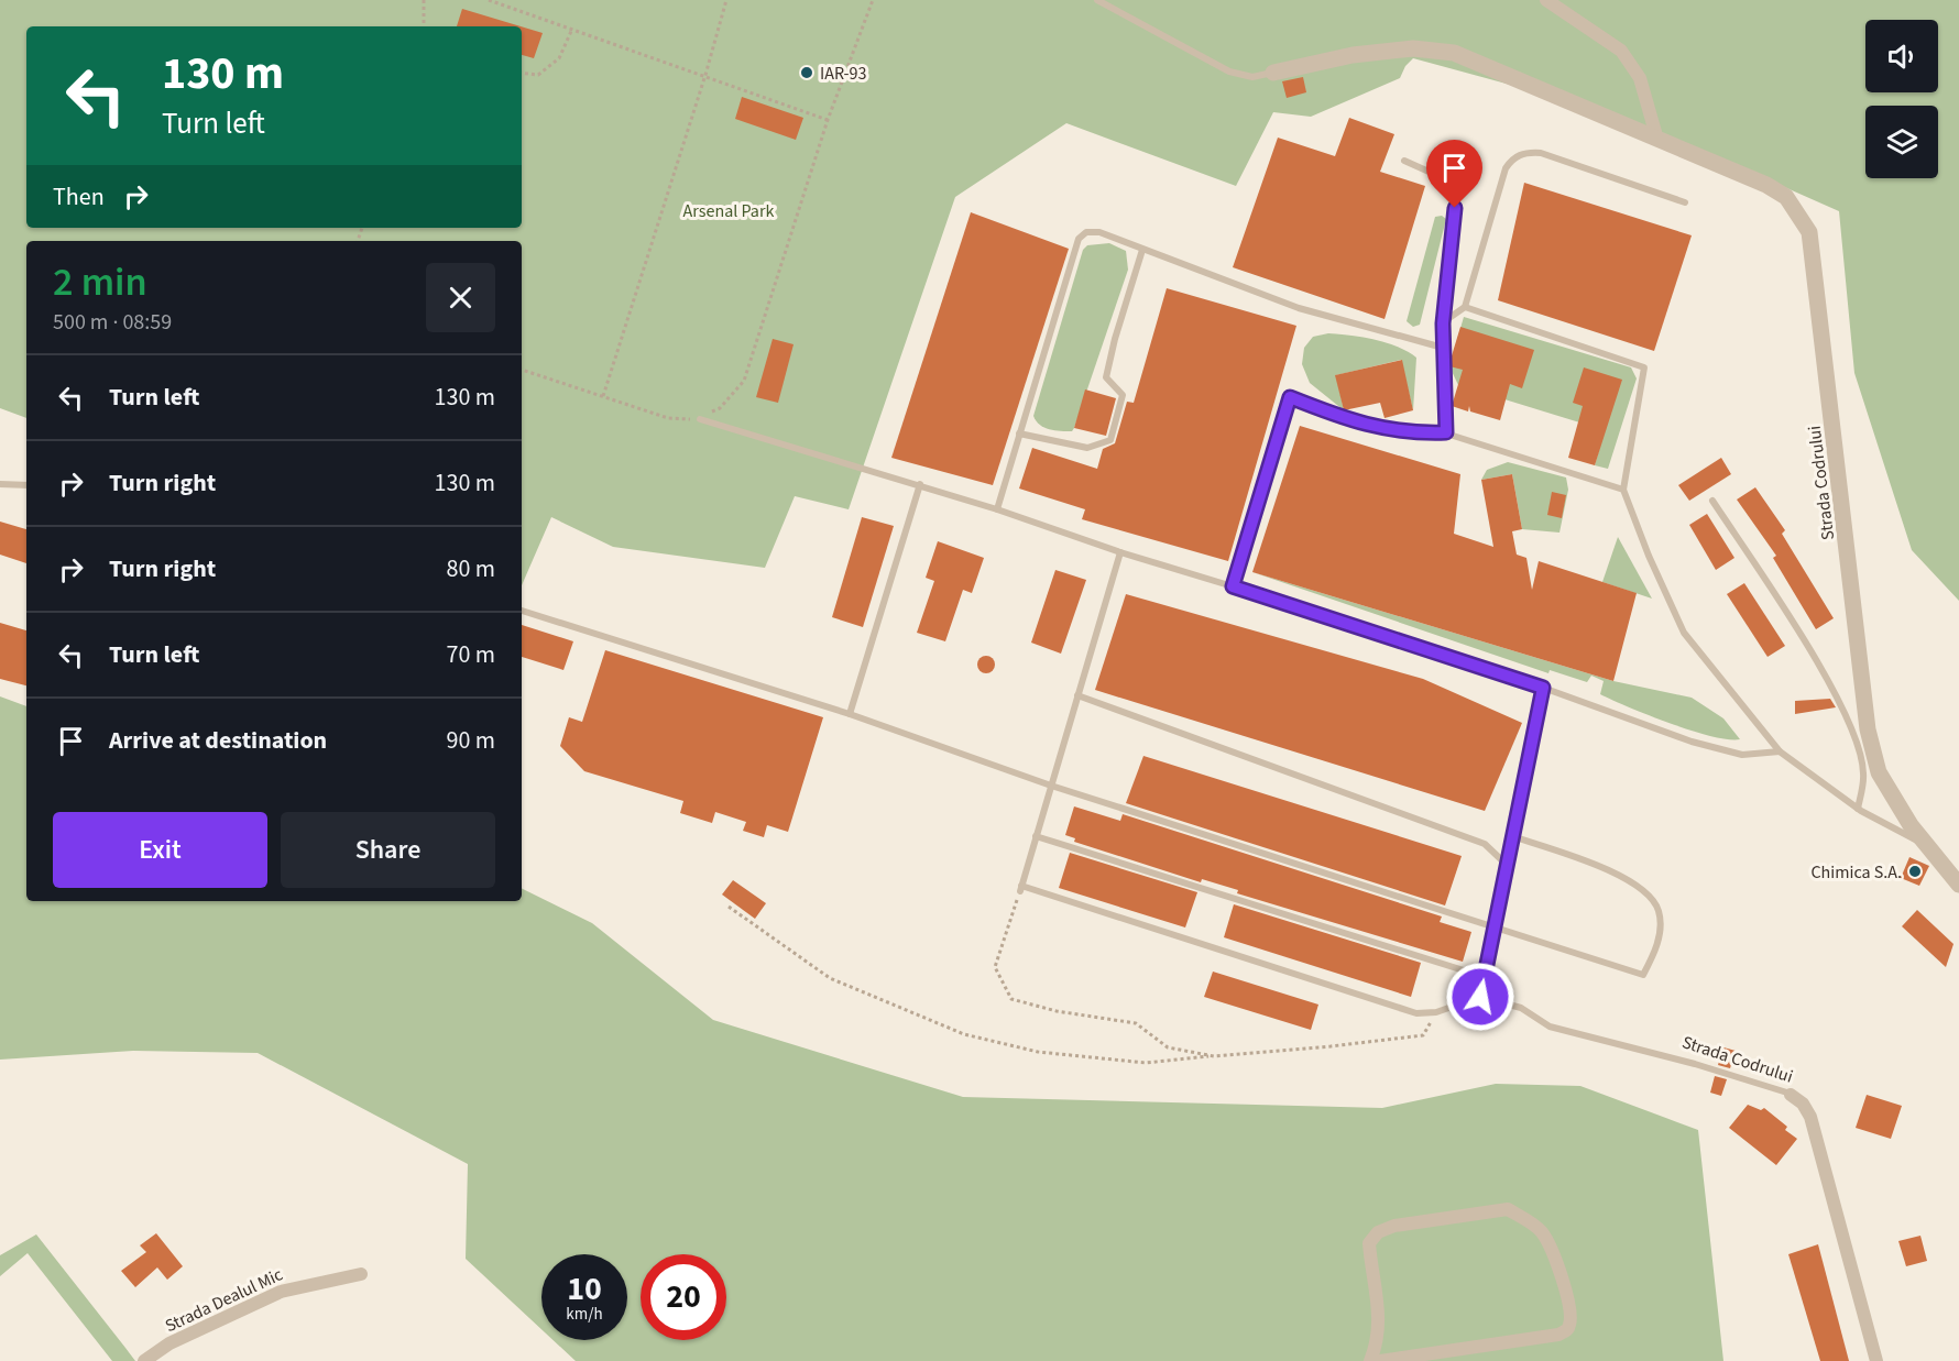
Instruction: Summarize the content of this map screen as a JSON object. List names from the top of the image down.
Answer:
{
  "streets": {
    "street": ["Strada Codrului", "Strada Dealul Mic"]
  },
  "parks": ["Arsenal Park"],
  "places": ["IAR-93", "Chimica S.A."],
  "page": {
    "turn": ["130 m", "Turn left"],
    "then": "Then",
    "heading": ["2 min", "500 m · 08:59"],
    "list": [
      {
        "name": "Turn left",
        "value": "130 m"
      },
      {
        "name": "Turn right",
        "value": "130 m"
      },
      {
        "name": "Turn right",
        "value": "80 m"
      },
      {
        "name": "Turn left",
        "value": "70 m"
      },
      {
        "name": "Arrive at destination",
        "value": "90 m"
      }
    ],
    "buttons": ["Exit", "Share"],
    "speed": "10 km/h",
    "limit": "20"
  }
}
